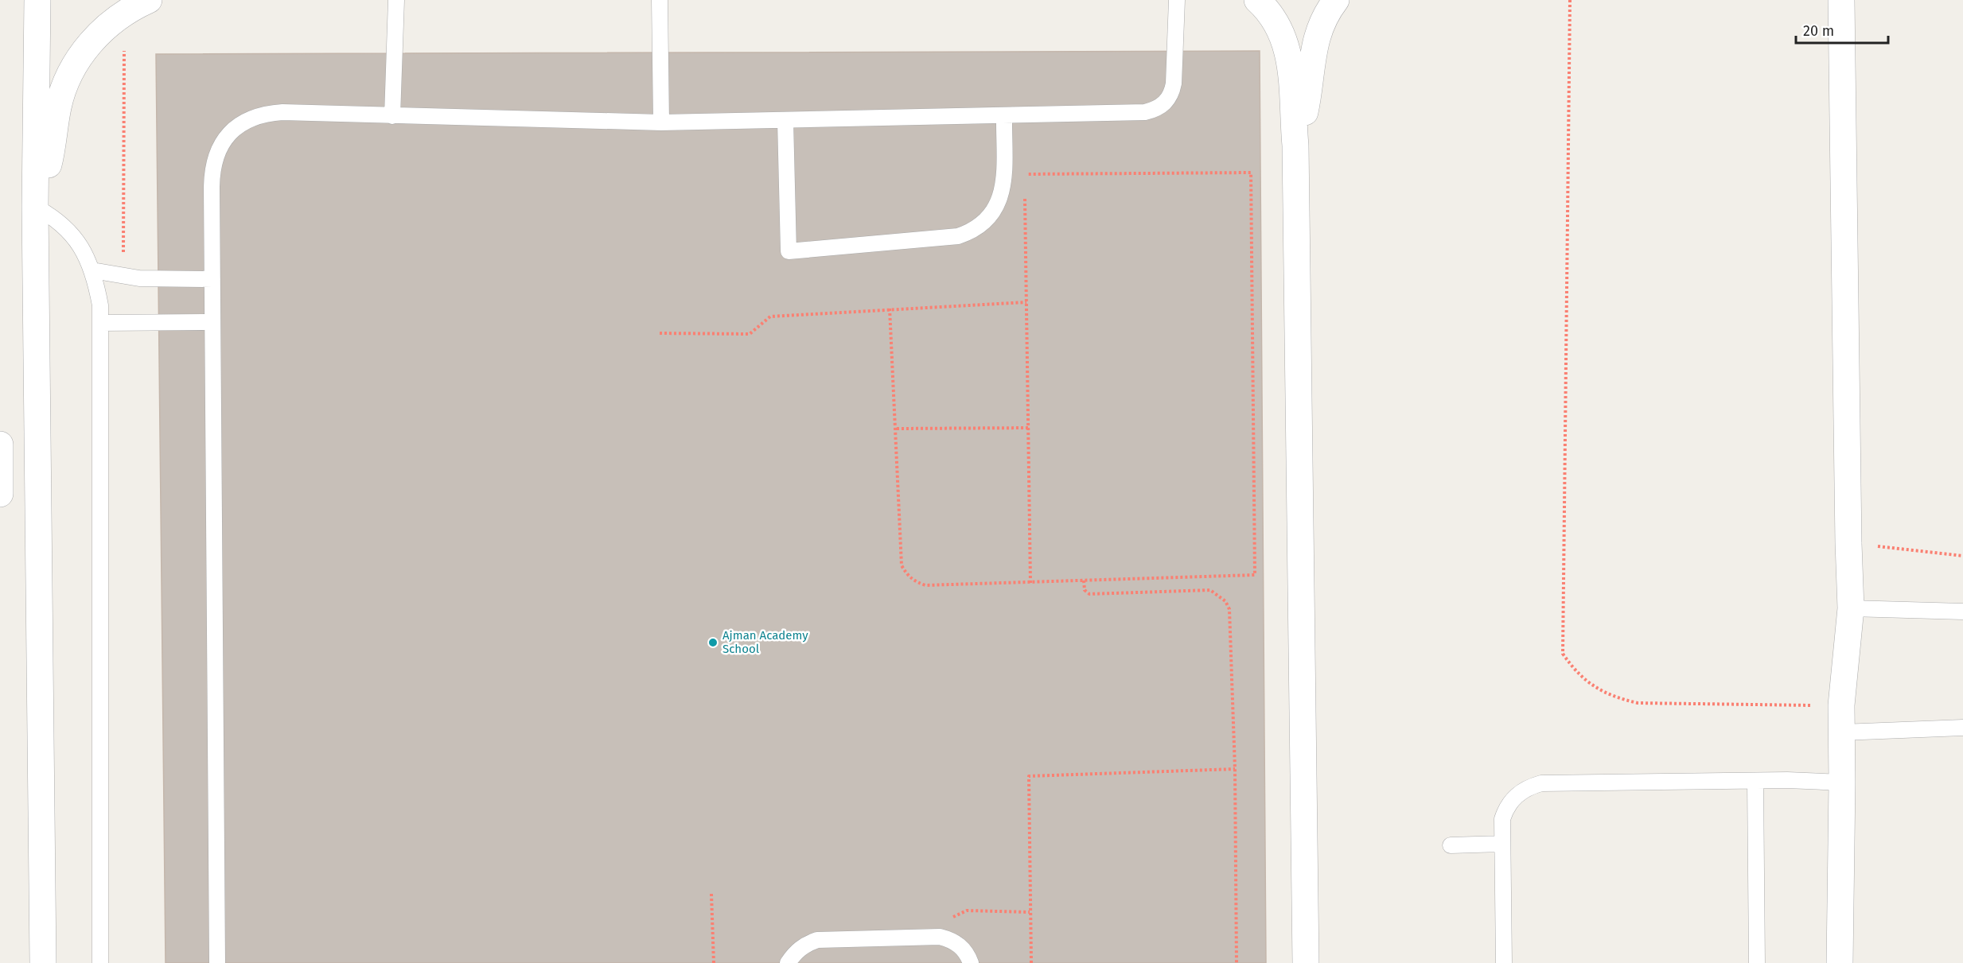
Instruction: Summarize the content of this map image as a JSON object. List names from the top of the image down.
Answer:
{
  "places": ["Ajman Academy School"],
  "scale_bar": "20 m"
}
